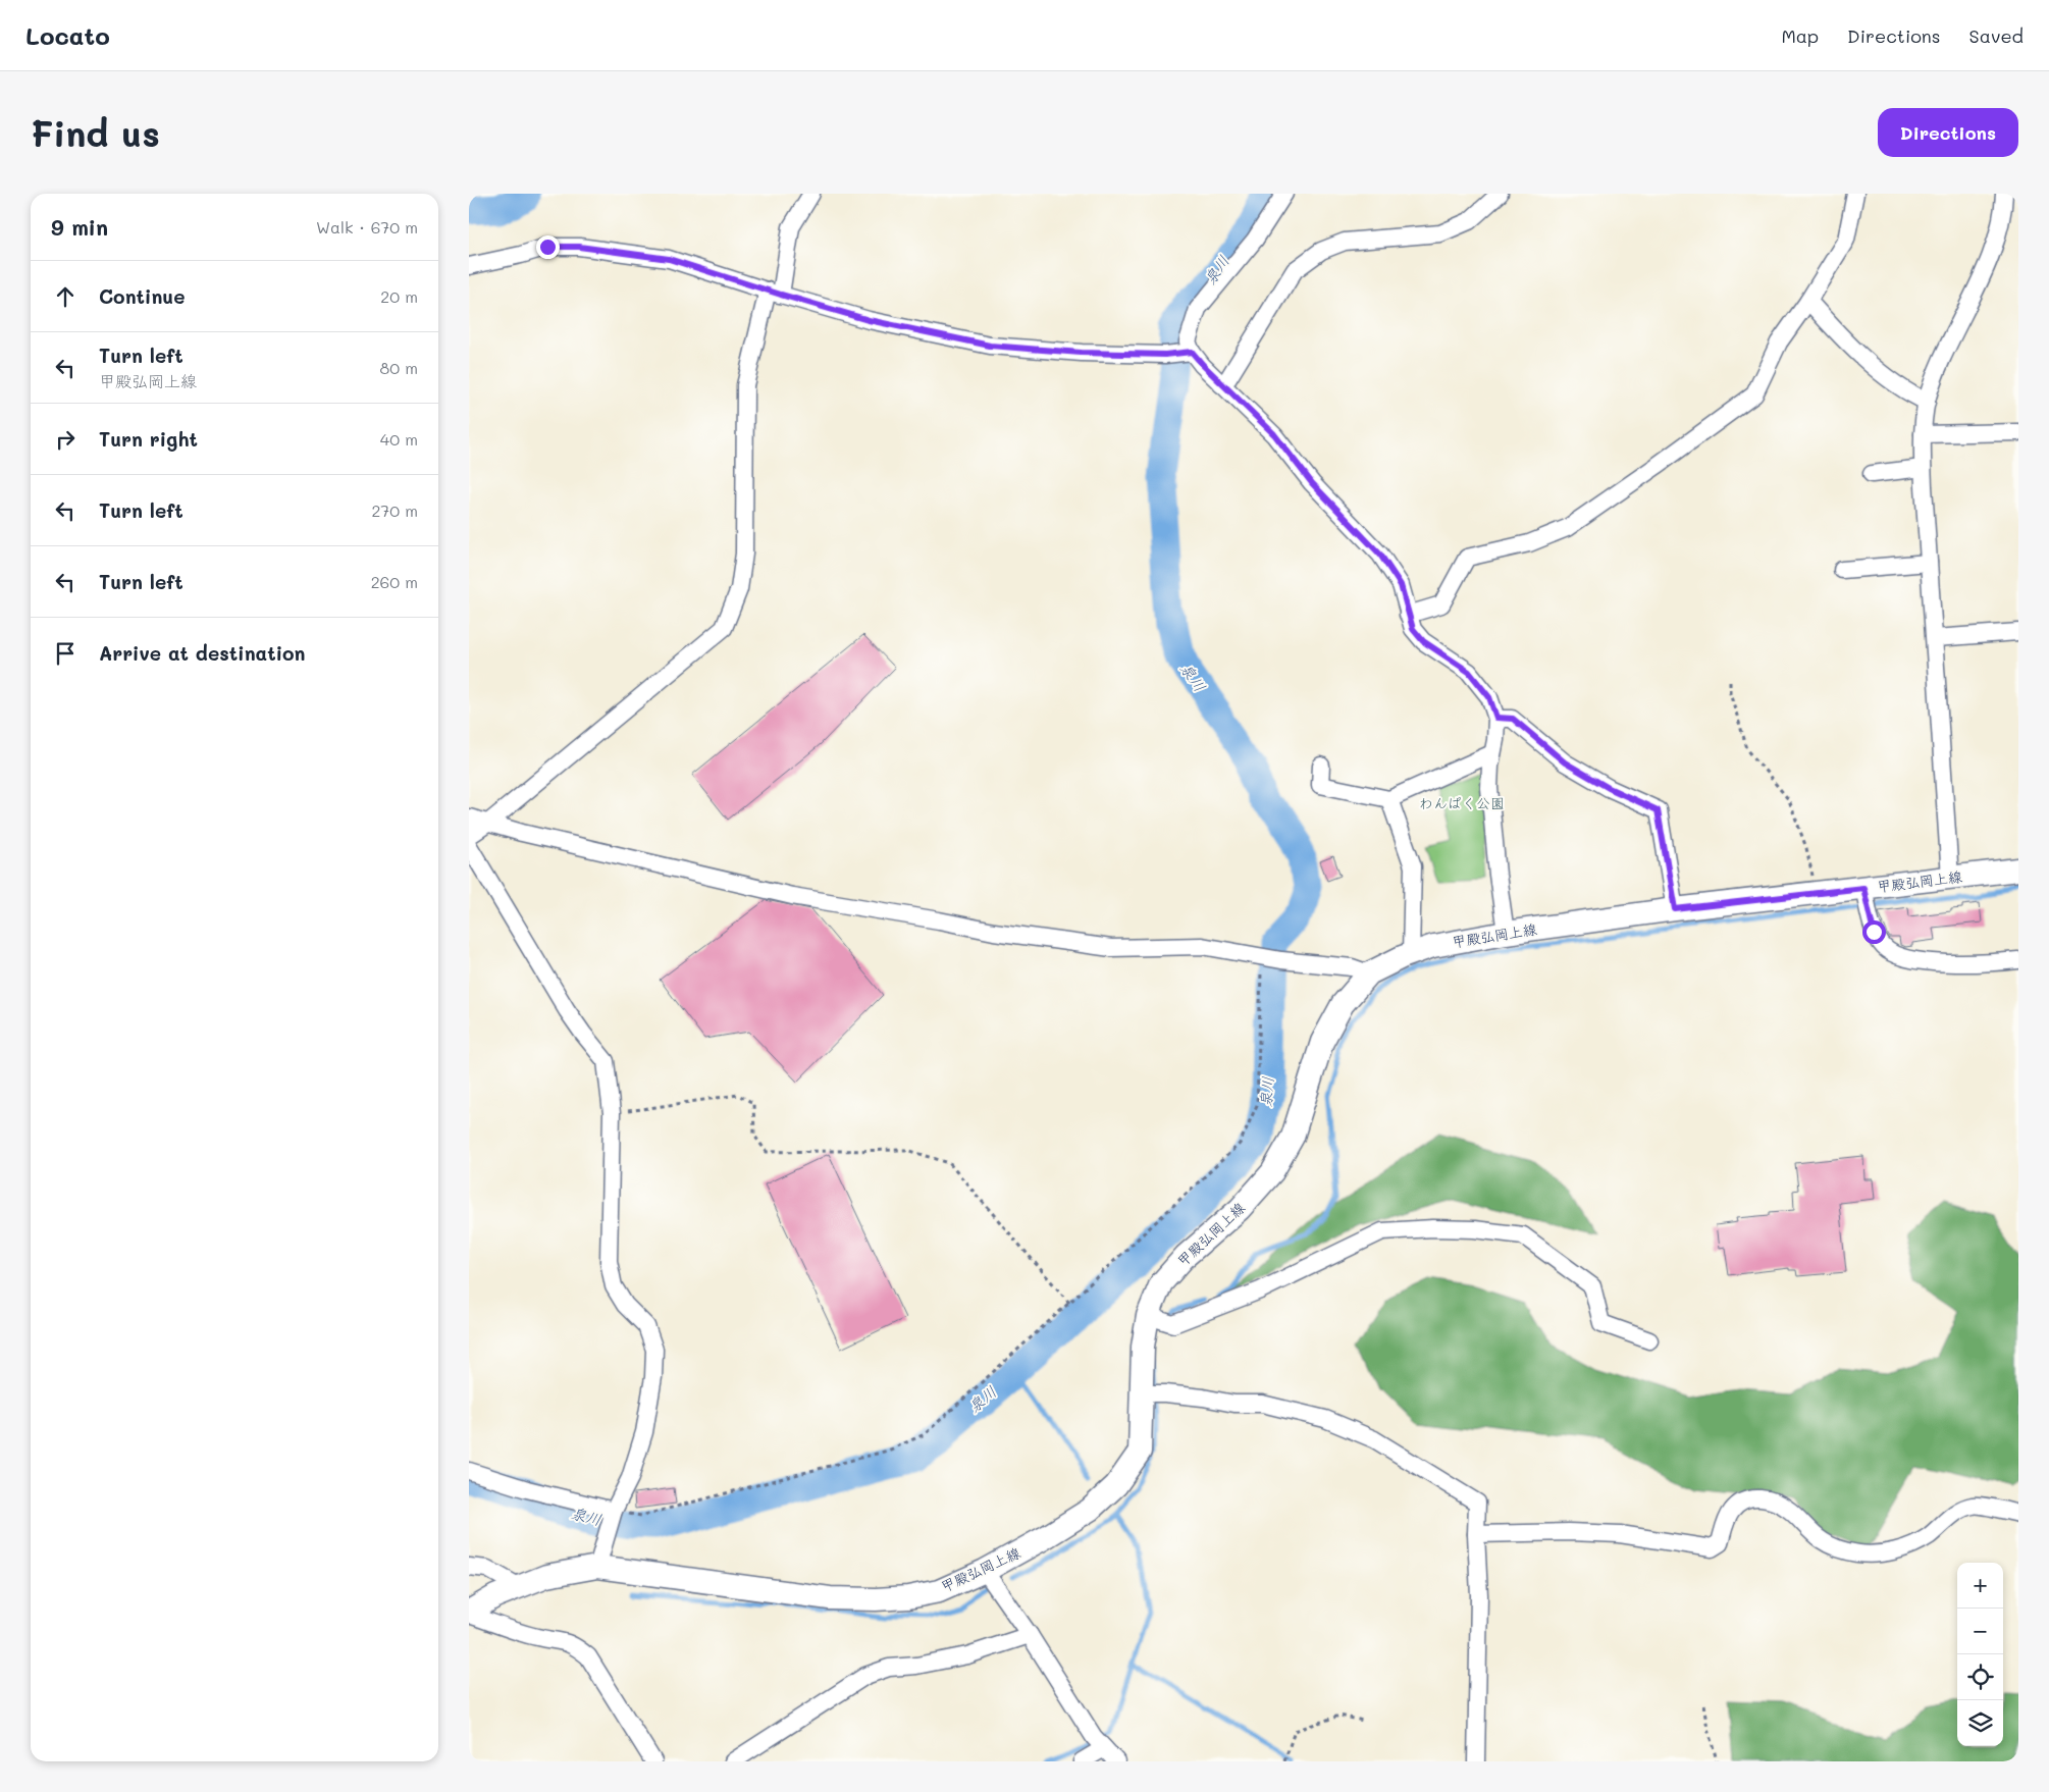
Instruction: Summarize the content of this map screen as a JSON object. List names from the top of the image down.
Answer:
{
  "streets": {
    "main road": ["甲殿弘岡上線"]
  },
  "water": ["泉川"],
  "parks": ["わんぱく公園"],
  "page": {
    "header": "Locato",
    "nav": ["Map", "Directions", "Saved"],
    "buttons": "Directions",
    "title": "Find us",
    "heading": ["9 min", "Walk · 670 m"],
    "list": [
      ["Continue", "20 m"],
      ["Turn left", "甲殿弘岡上線", "80 m"],
      ["Turn right", "40 m"],
      ["Turn left", "270 m"],
      ["Turn left", "260 m"],
      "Arrive at destination"
    ],
    "map_buttons": ["+", "−"]
  }
}
